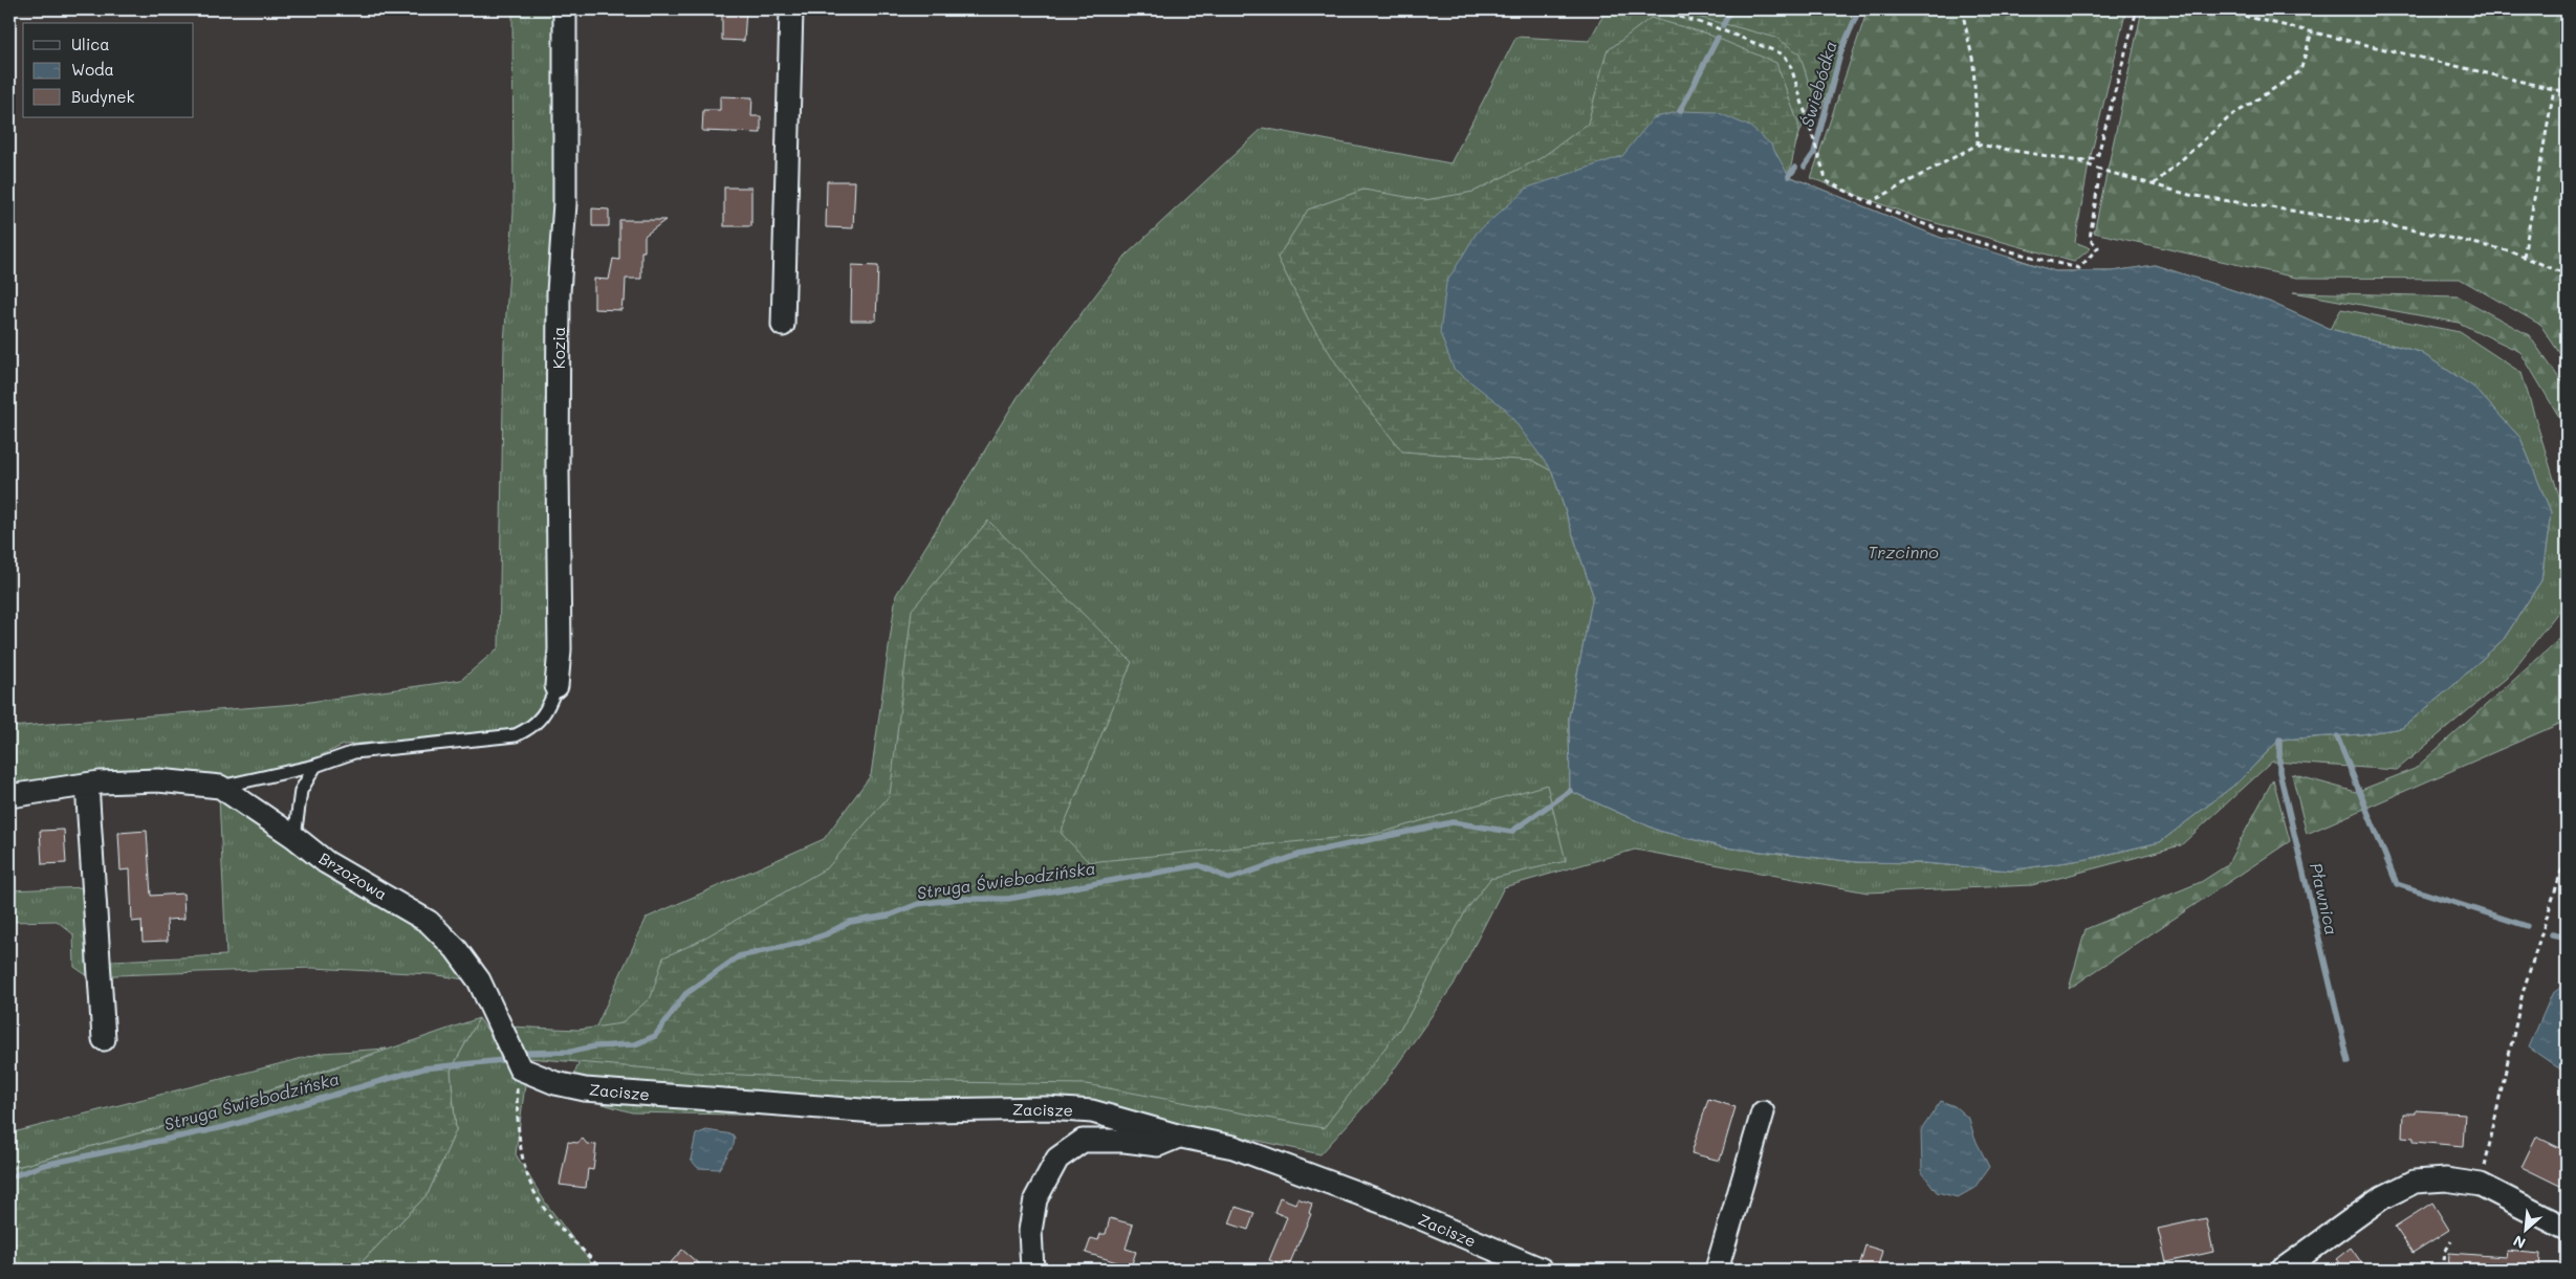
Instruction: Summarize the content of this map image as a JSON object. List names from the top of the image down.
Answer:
{
  "streets": {
    "street": ["Kozia", "Brzozowa", "Zacisze"]
  },
  "crossings": [
    ["Brzozowa", "Zacisze"]
  ],
  "water": [
    "Świebódka",
    "Trzcinno",
    "Struga Świebodzińska",
    "Pławnica"
  ],
  "legend": ["Ulica", "Woda", "Budynek"],
  "north": "bottom left"
}
